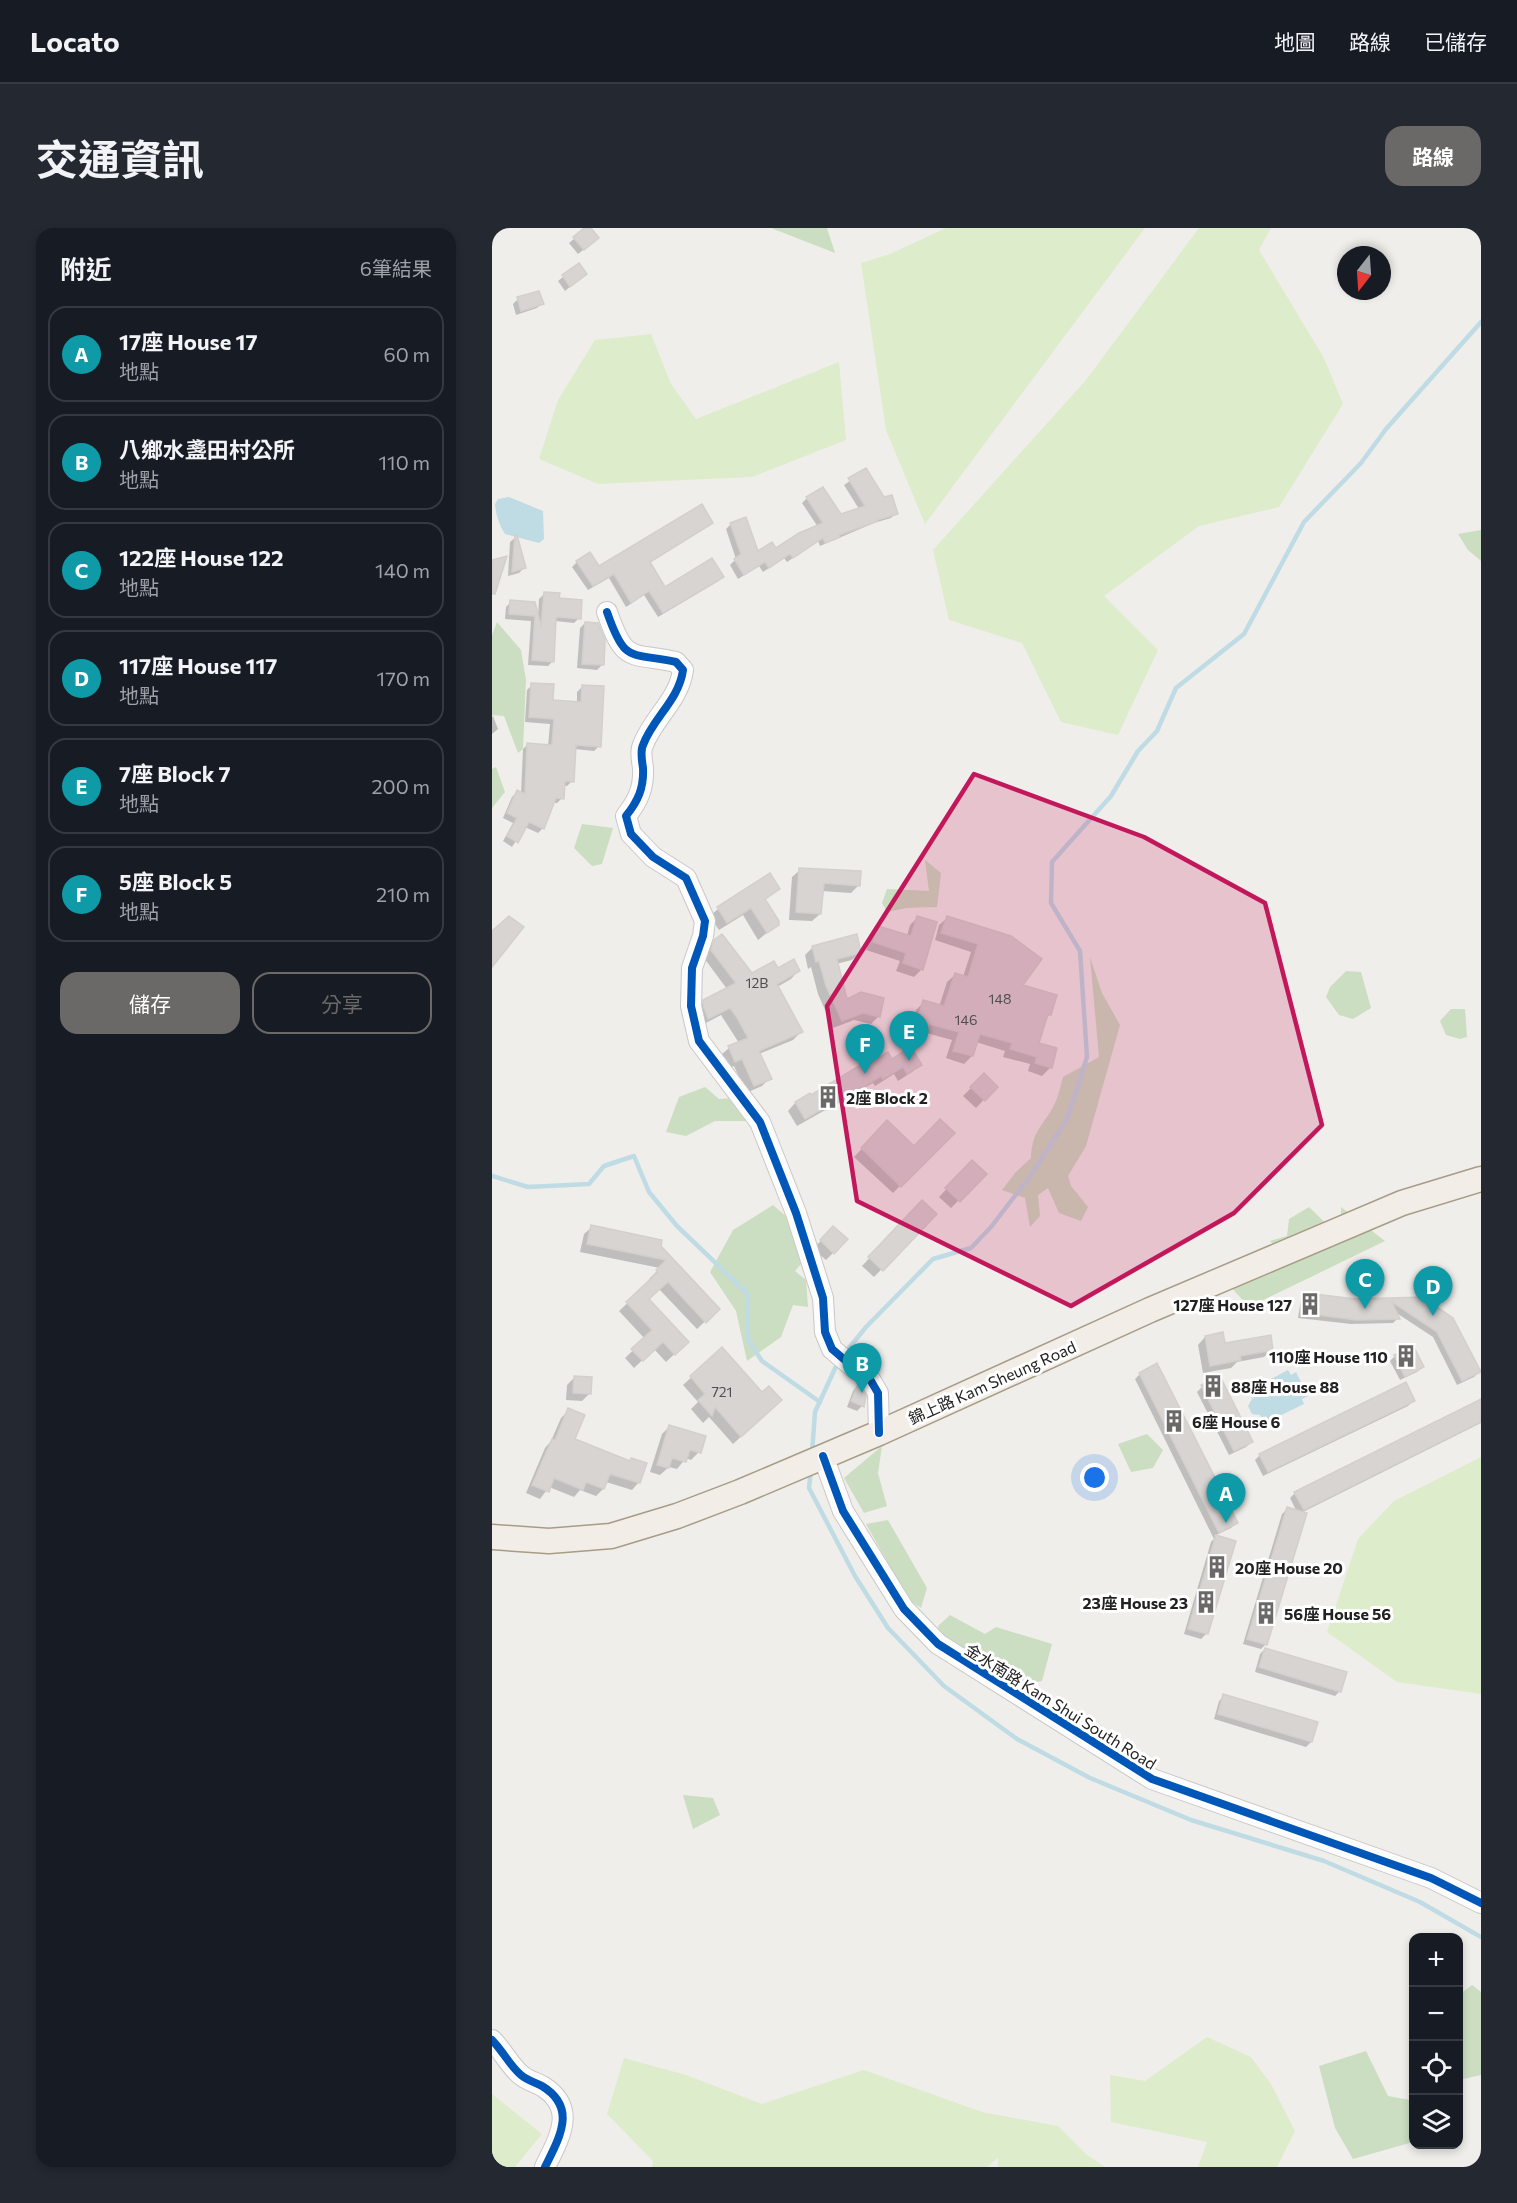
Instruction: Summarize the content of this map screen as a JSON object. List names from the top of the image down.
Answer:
{
  "streets": {
    "main road": ["錦上路 Kam Sheung Road"],
    "street": ["金水南路 Kam Shui South Road"]
  },
  "crossings": [
    ["錦上路 Kam Sheung Road", "金水南路 Kam Shui South Road"]
  ],
  "places": {
    "building": [
      "2座 Block 2",
      "127座 House 127",
      "110座 House 110",
      "88座 House 88",
      "6座 House 6",
      "20座 House 20",
      "23座 House 23",
      "56座 House 56"
    ]
  },
  "house_numbers": [
    "12B",
    "148",
    "146",
    "721"
  ],
  "north": "bottom",
  "page": {
    "header": "Locato",
    "nav": ["地圖", "路線", "已儲存"],
    "title": "交通資訊",
    "buttons": [
      "路線",
      ["儲存", "分享"]
    ],
    "heading": ["附近", "6筆結果"],
    "list": [
      {
        "mark": "A",
        "name": "17座 House 17",
        "note": "地點",
        "value": "60 m"
      },
      {
        "mark": "B",
        "name": "八鄉水盞田村公所",
        "note": "地點",
        "value": "110 m"
      },
      {
        "mark": "C",
        "name": "122座 House 122",
        "note": "地點",
        "value": "140 m"
      },
      {
        "mark": "D",
        "name": "117座 House 117",
        "note": "地點",
        "value": "170 m"
      },
      {
        "mark": "E",
        "name": "7座 Block 7",
        "note": "地點",
        "value": "200 m"
      },
      {
        "mark": "F",
        "name": "5座 Block 5",
        "note": "地點",
        "value": "210 m"
      }
    ],
    "pins": [
      "E",
      "F",
      "C",
      "D",
      "B",
      "A"
    ],
    "map_buttons": ["+", "−"]
  }
}
